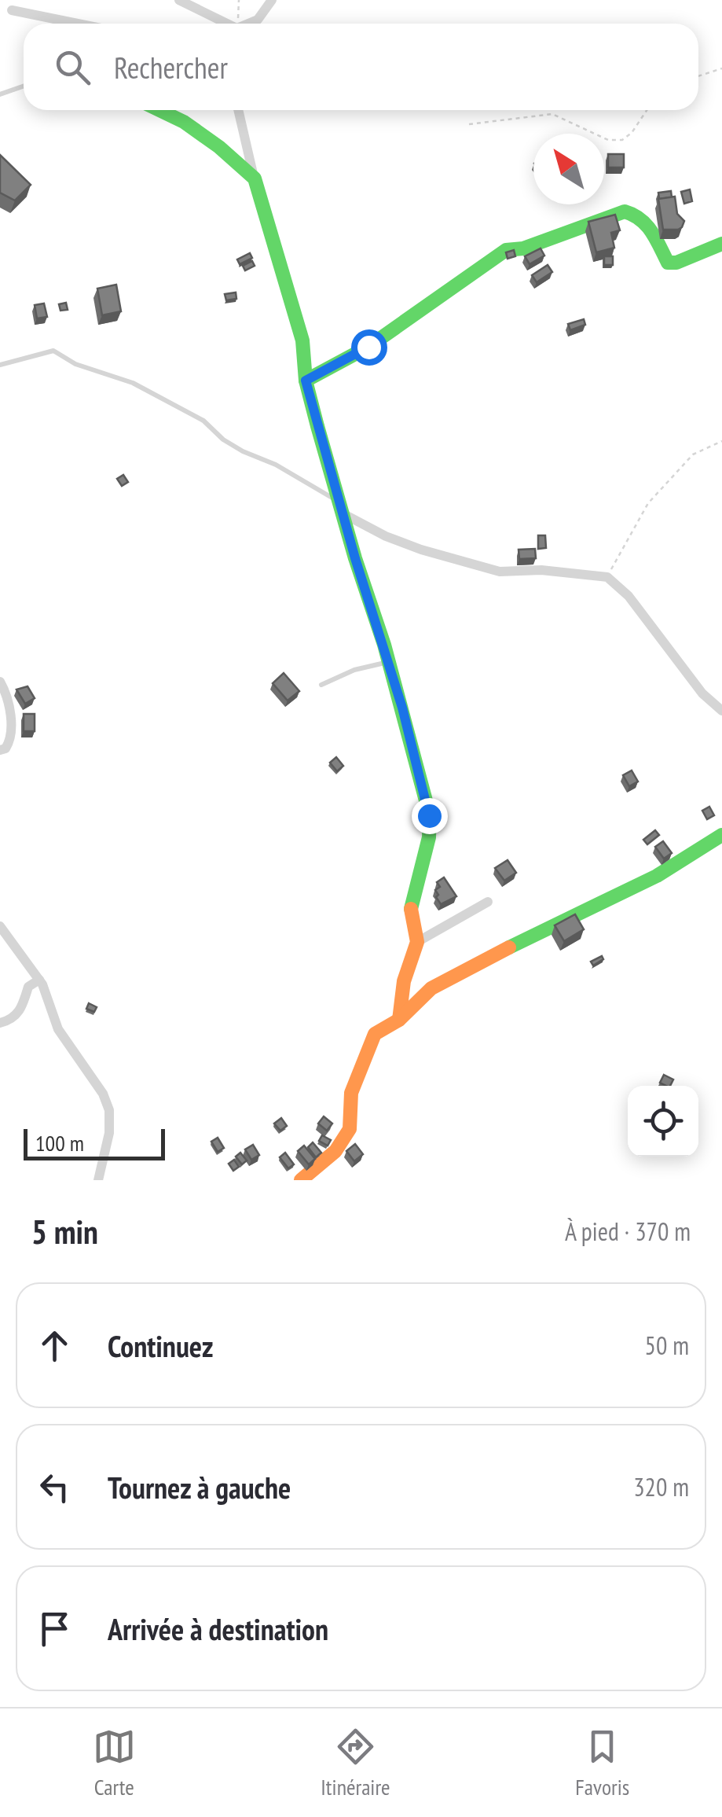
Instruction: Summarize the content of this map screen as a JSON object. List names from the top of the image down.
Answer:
{
  "scale_bar": "100 m",
  "north": "top left",
  "page": {
    "search": "Rechercher",
    "scale": "100 m",
    "heading": ["5 min", "À pied · 370 m"],
    "list": [
      ["Continuez", "50 m"],
      ["Tournez à gauche", "320 m"],
      "Arrivée à destination"
    ],
    "nav": ["Carte", "Itinéraire", "Favoris"]
  }
}
